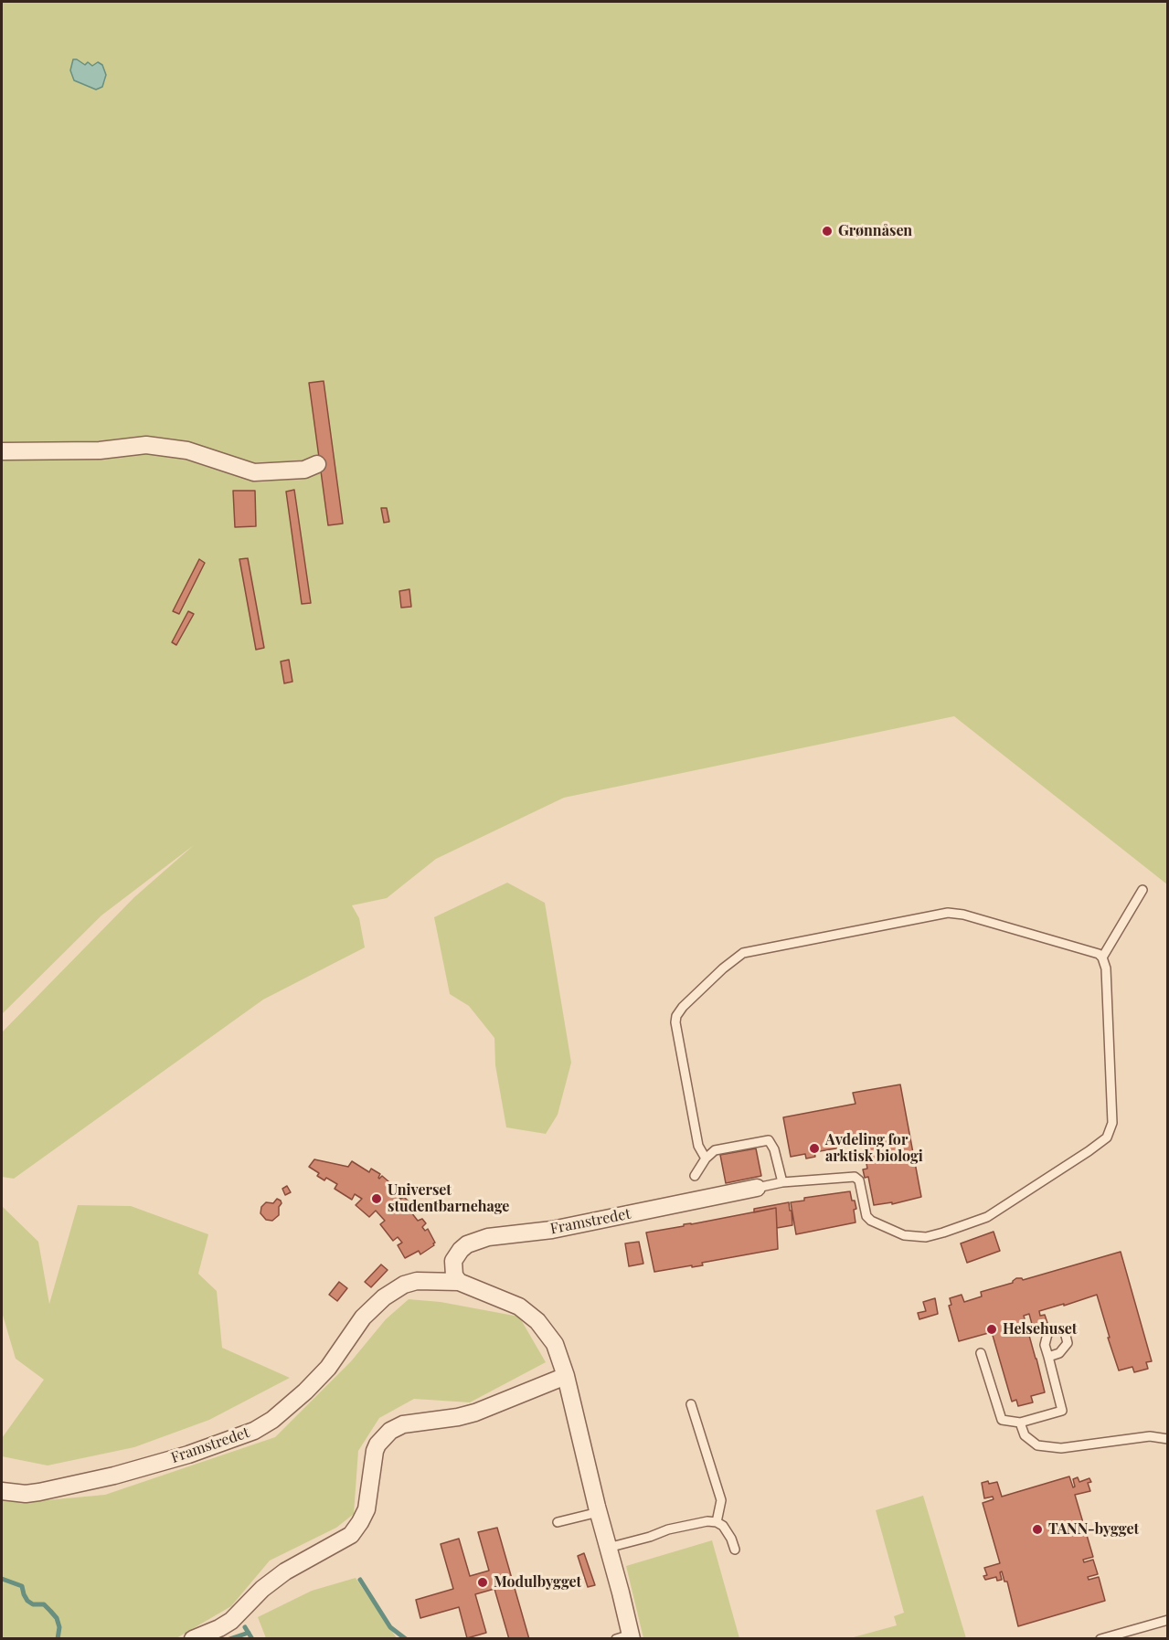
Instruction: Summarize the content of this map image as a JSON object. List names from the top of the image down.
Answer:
{
  "streets": {
    "street": ["Framstredet"]
  },
  "places": [
    "Grønnåsen",
    "Avdeling for arktisk biologi",
    "Universet studentbarnehage",
    "Helsehuset",
    "TANN-bygget",
    "Modulbygget"
  ]
}
